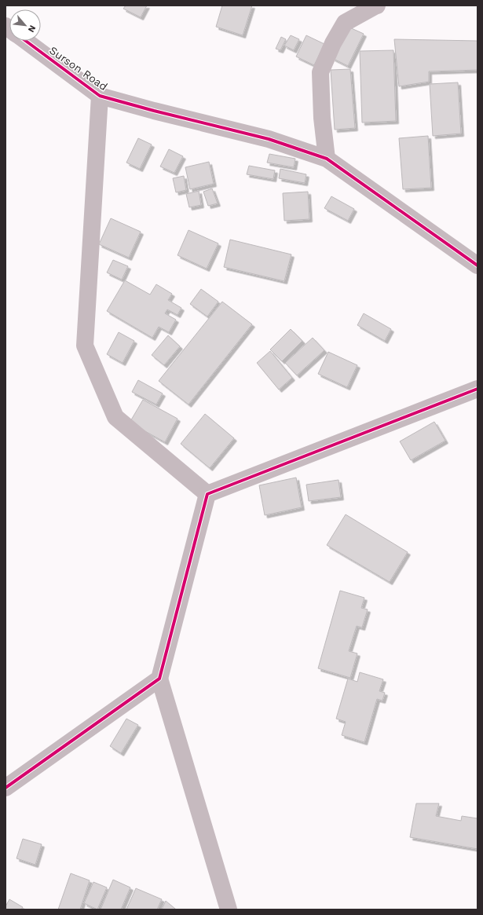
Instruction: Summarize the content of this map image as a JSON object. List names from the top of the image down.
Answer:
{
  "streets": {
    "street": ["Surson Road"]
  },
  "north": "bottom right"
}
